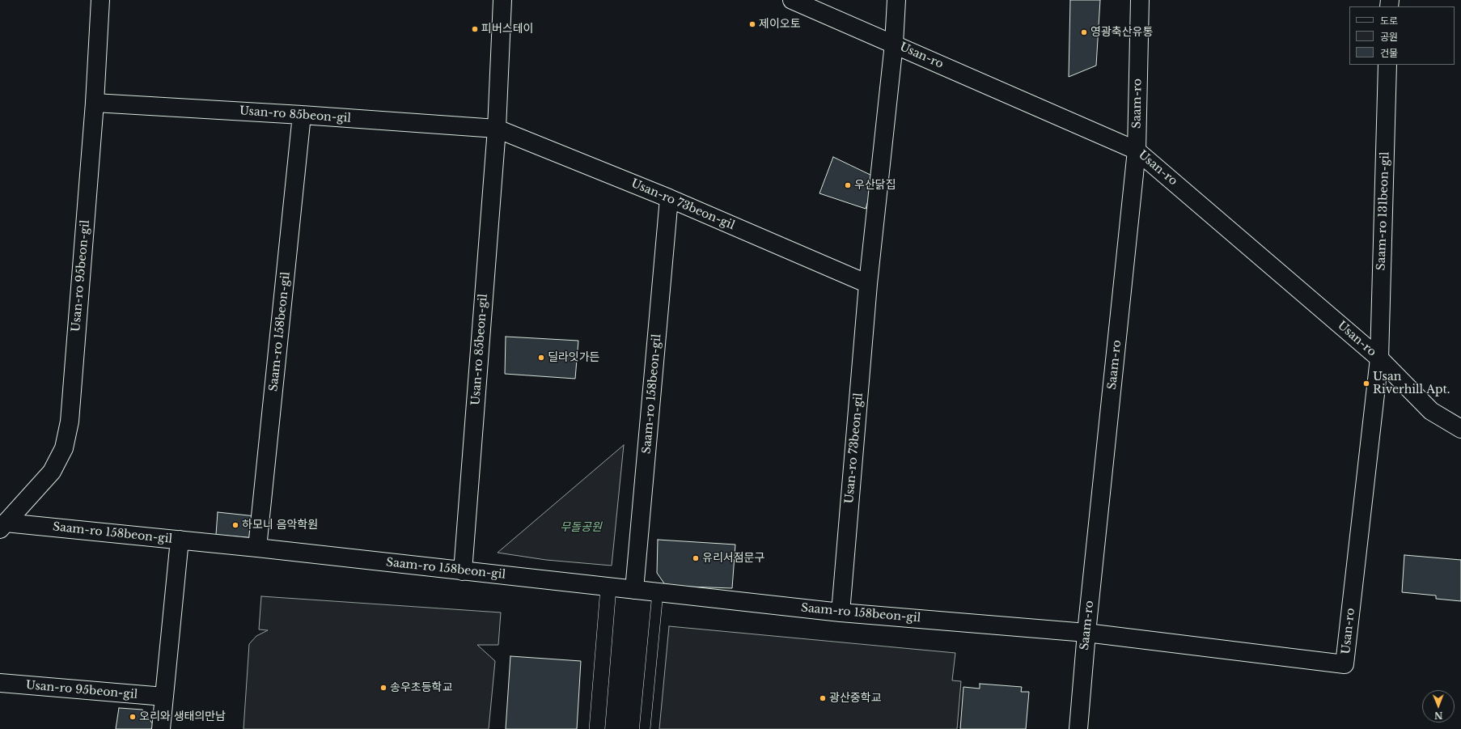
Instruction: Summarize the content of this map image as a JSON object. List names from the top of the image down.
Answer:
{
  "streets": {
    "street": [
      "Usan-ro",
      "Saam-ro",
      "Usan-ro 85beon-gil",
      "Usan-ro 73beon-gil",
      "Saam-ro 131beon-gil",
      "Usan-ro 95beon-gil",
      "Saam-ro 158beon-gil"
    ]
  },
  "crossings": [
    ["Usan-ro", "Saam-ro"],
    ["Usan-ro", "Usan-ro 73beon-gil"],
    ["Usan-ro", "Saam-ro 131beon-gil"],
    ["Usan-ro", "Saam-ro 158beon-gil"],
    ["Saam-ro", "Saam-ro 158beon-gil"],
    ["Usan-ro 85beon-gil", "Usan-ro 73beon-gil"],
    ["Usan-ro 85beon-gil", "Usan-ro 95beon-gil"],
    ["Usan-ro 85beon-gil", "Saam-ro 158beon-gil"],
    ["Usan-ro 73beon-gil", "Saam-ro 158beon-gil"],
    ["Usan-ro 95beon-gil", "Saam-ro 158beon-gil"]
  ],
  "parks": ["무돌공원"],
  "places": [
    "제이오토",
    "피버스테이",
    "영광축산유통",
    "우산닭집",
    "딜라잇가든",
    "Usan Riverhill Apt.",
    "하모니 음악학원",
    "유리서점문구",
    "송우초등학교",
    "광산중학교",
    "오리와 생태의만남"
  ],
  "legend": ["도로", "공원", "건물"],
  "north": "bottom"
}
